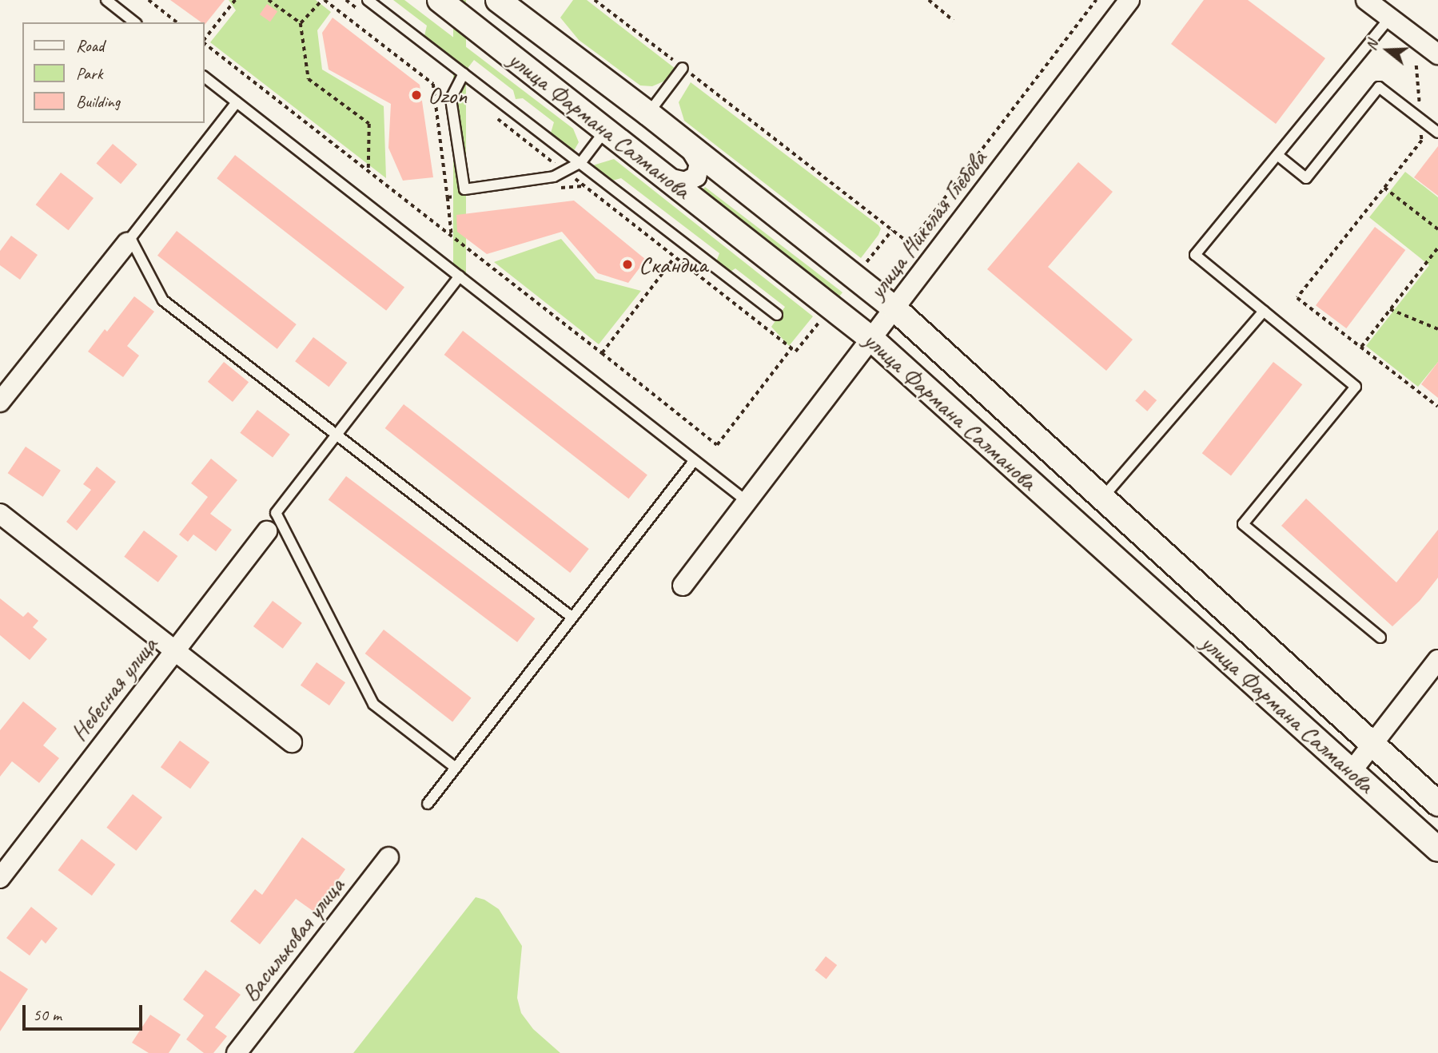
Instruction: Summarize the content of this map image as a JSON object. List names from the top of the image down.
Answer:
{
  "streets": {
    "street": [
      "улица Фармана Салманова",
      "улица Николая Глебова",
      "Небесная улица",
      "Васильковая улица"
    ]
  },
  "crossings": [
    ["улица Фармана Салманова", "улица Николая Глебова"]
  ],
  "places": ["Ozon", "Скандиа"],
  "legend": ["Road", "Park", "Building"],
  "scale_bar": "50 m",
  "north": "left"
}
